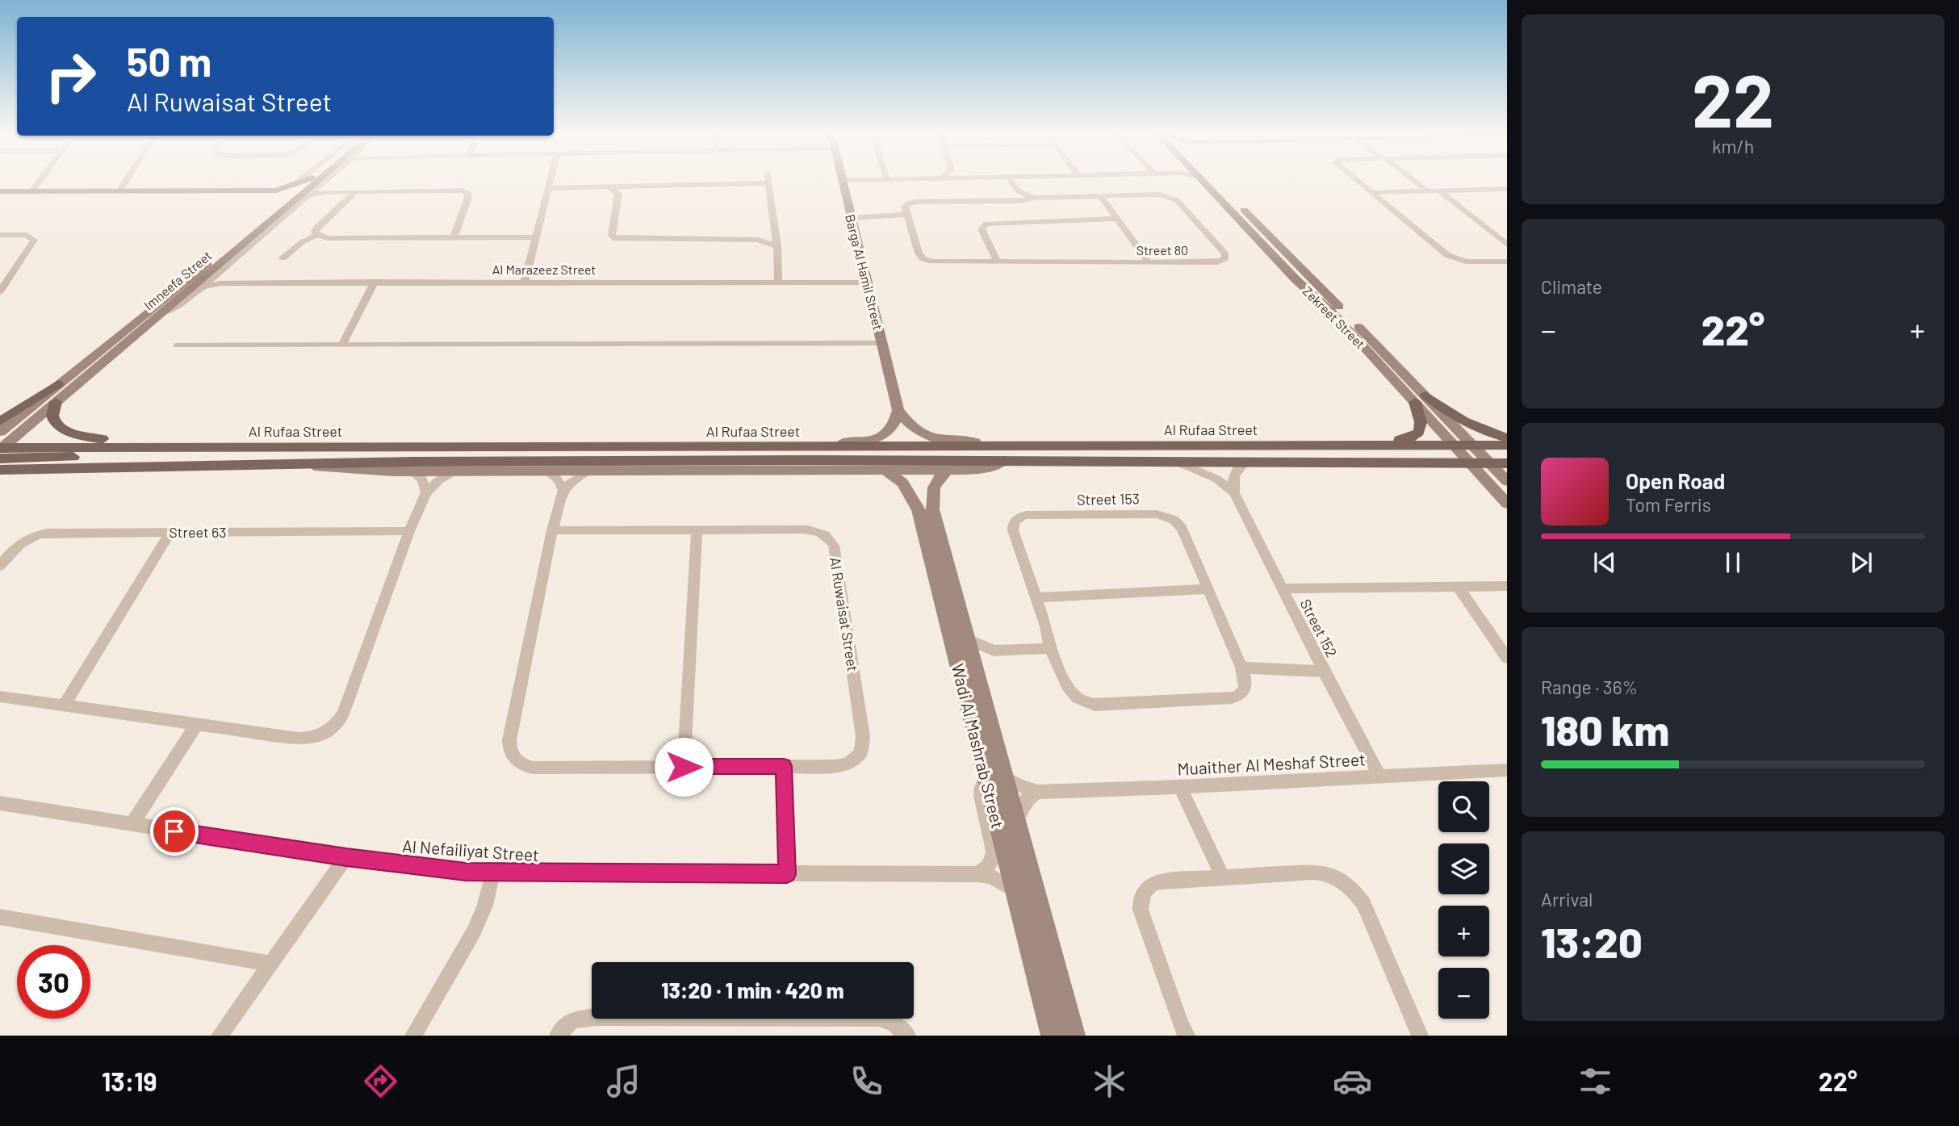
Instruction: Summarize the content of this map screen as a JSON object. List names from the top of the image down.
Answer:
{
  "streets": {
    "main road": ["Al Rufaa Street"],
    "street": [
      "Street 80",
      "Al Marazeez Street",
      "Barga Al Hamil Street",
      "Imneefa Street",
      "Zekreet Street",
      "Street 153",
      "Street 63",
      "Al Ruwaisat Street",
      "Street 152",
      "Wadi Al Mashrab Street",
      "Muaither Al Meshaf Street",
      "Al Nefailiyat Street"
    ]
  },
  "crossings": [
    ["Al Marazeez Street", "Barga Al Hamil Street"],
    ["Barga Al Hamil Street", "Al Rufaa Street"],
    ["Imneefa Street", "Al Rufaa Street"],
    ["Zekreet Street", "Al Rufaa Street"],
    ["Al Rufaa Street", "Street 152"],
    ["Al Rufaa Street", "Wadi Al Mashrab Street"],
    ["Street 152", "Muaither Al Meshaf Street"],
    ["Wadi Al Mashrab Street", "Muaither Al Meshaf Street"],
    ["Wadi Al Mashrab Street", "Al Nefailiyat Street"]
  ],
  "page": {
    "tile": [
      ["22", "km/h"],
      "Climate",
      ["Range · 36%", "180 km"],
      ["Arrival", "13:20"]
    ],
    "turn": ["50 m", "Al Ruwaisat Street"],
    "heat": ["−", "22°", "+"],
    "song": ["Open Road", "Tom Ferris"],
    "map_buttons": ["+", "−"],
    "limit": "30",
    "trip": "13:20 · 1 min · 420 m",
    "tabs": ["13:19", "22°"]
  }
}
